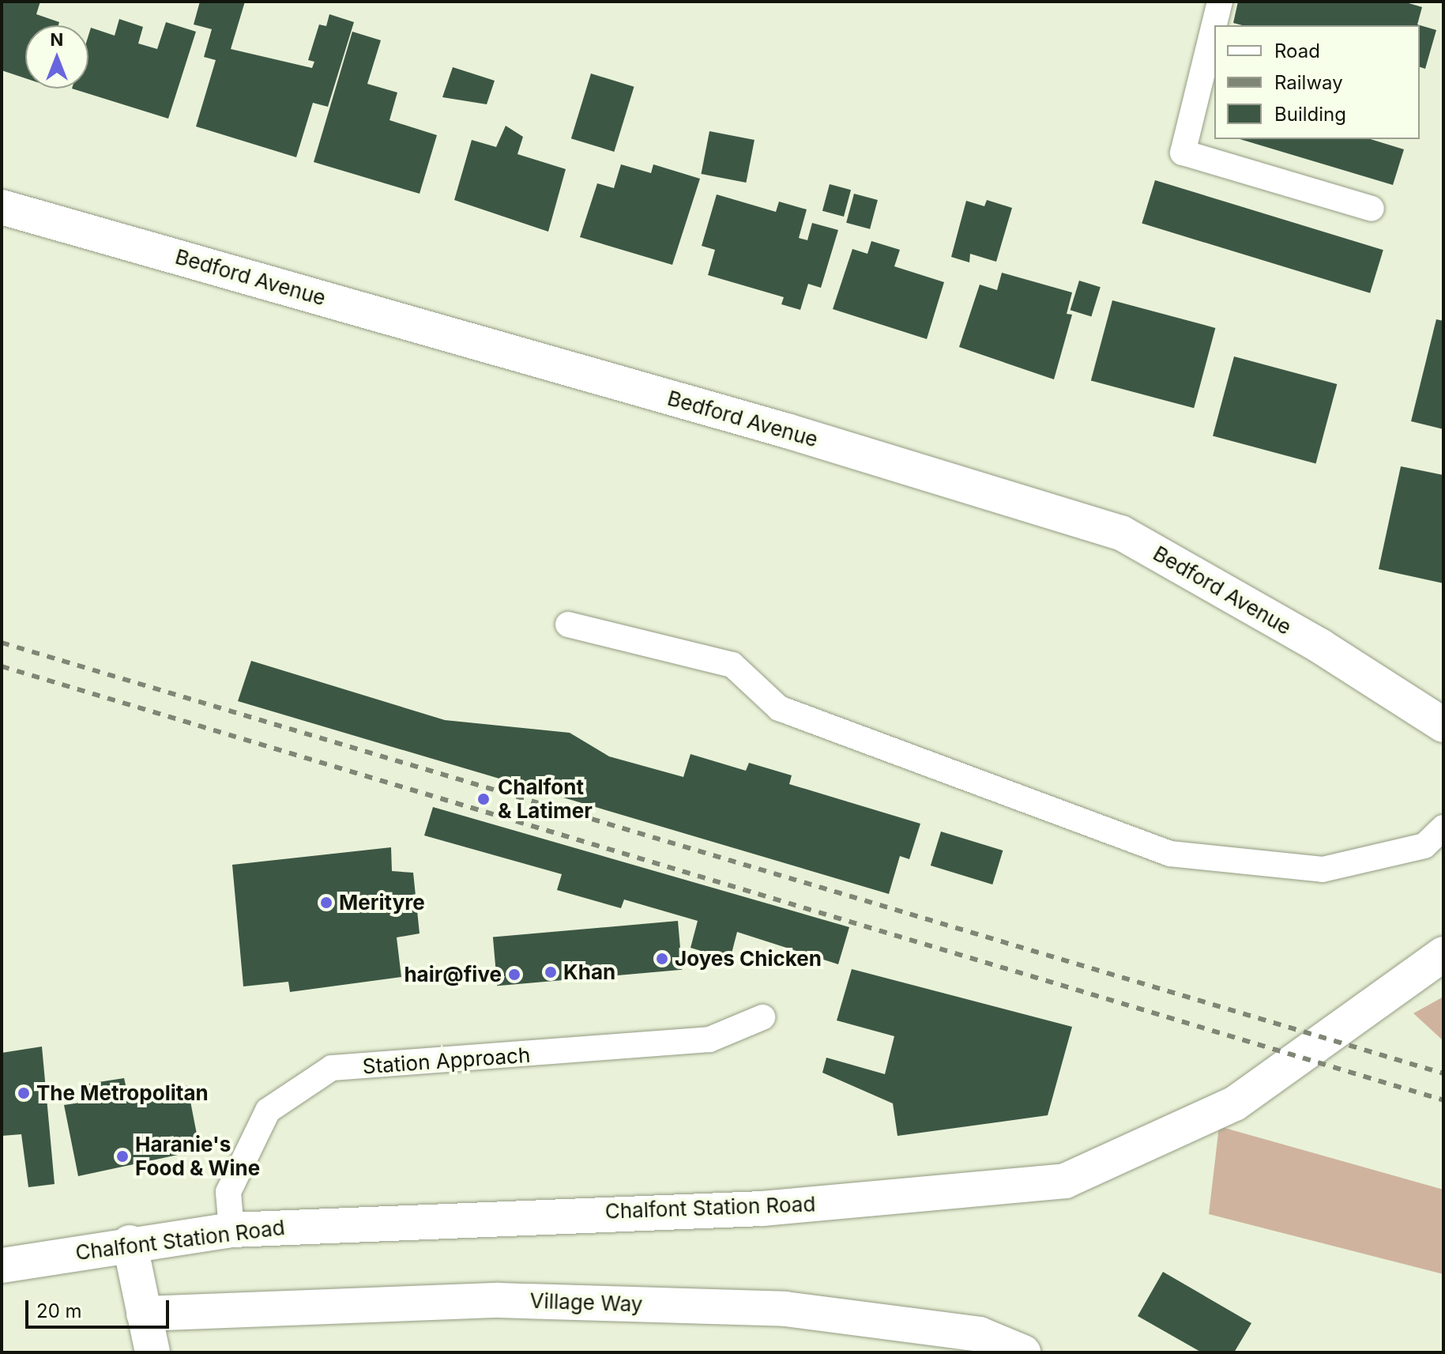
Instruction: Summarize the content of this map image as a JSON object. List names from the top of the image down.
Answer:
{
  "streets": {
    "street": ["Bedford Avenue", "Chalfont Station Road", "Village Way"],
    "lane": ["Station Approach"]
  },
  "crossings": [
    ["Station Approach", "Chalfont Station Road"]
  ],
  "places": [
    "Chalfont & Latimer",
    "Merityre",
    "Joyes Chicken",
    "Khan",
    "hair@five",
    "The Metropolitan",
    "Haranie's Food & Wine"
  ],
  "legend": ["Road", "Railway", "Building"],
  "scale_bar": "20 m",
  "north": "top"
}
